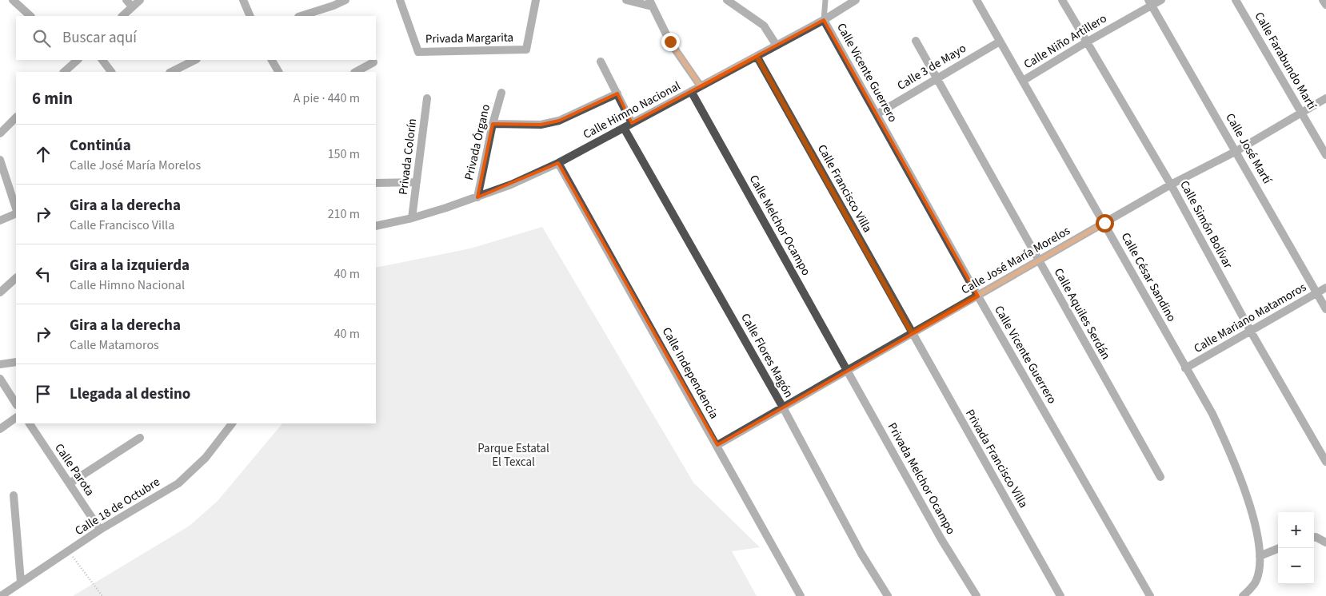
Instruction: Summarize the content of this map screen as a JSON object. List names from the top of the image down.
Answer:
{
  "streets": {
    "street": [
      "Privada Margarita",
      "Calle Niño Artillero",
      "Calle Farabundo Martí",
      "Calle 3 de Mayo",
      "Calle Vicente Guerrero",
      "Calle Himno Nacional",
      "Privada Órgano",
      "Calle José Martí",
      "Privada Colorín",
      "Calle Francisco Villa",
      "Calle Simón Bolívar",
      "Calle Melchor Ocampo",
      "Calle José María Morelos",
      "Calle César Sandino",
      "Calle Aquiles Serdán",
      "Calle Mariano Matamoros",
      "Calle Flores Magón",
      "Calle Independencia",
      "Privada Francisco Villa",
      "Calle Parota",
      "Privada Melchor Ocampo",
      "Calle 18 de Octubre"
    ]
  },
  "crossings": [
    ["Calle Niño Artillero", "Calle José Martí"],
    ["Calle Niño Artillero", "Calle Simón Bolívar"],
    ["Calle Niño Artillero", "Calle César Sandino"],
    ["Calle Farabundo Martí", "Calle José María Morelos"],
    ["Calle 3 de Mayo", "Calle Vicente Guerrero"],
    ["Calle 3 de Mayo", "Calle César Sandino"],
    ["Calle 3 de Mayo", "Calle Aquiles Serdán"],
    ["Calle Vicente Guerrero", "Calle Himno Nacional"],
    ["Calle Vicente Guerrero", "Calle José María Morelos"],
    ["Calle Himno Nacional", "Privada Órgano"],
    ["Calle Himno Nacional", "Privada Colorín"],
    ["Calle Himno Nacional", "Calle Francisco Villa"],
    ["Calle Himno Nacional", "Calle Melchor Ocampo"],
    ["Calle Himno Nacional", "Calle Flores Magón"],
    ["Calle Himno Nacional", "Calle Independencia"],
    ["Calle José Martí", "Calle José María Morelos"],
    ["Calle José Martí", "Calle Mariano Matamoros"],
    ["Calle Francisco Villa", "Calle José María Morelos"],
    ["Calle Francisco Villa", "Privada Francisco Villa"],
    ["Calle Simón Bolívar", "Calle José María Morelos"],
    ["Calle Simón Bolívar", "Calle Mariano Matamoros"],
    ["Calle Melchor Ocampo", "Calle José María Morelos"],
    ["Calle Melchor Ocampo", "Privada Melchor Ocampo"],
    ["Calle José María Morelos", "Calle César Sandino"],
    ["Calle José María Morelos", "Calle Aquiles Serdán"],
    ["Calle José María Morelos", "Calle Flores Magón"],
    ["Calle José María Morelos", "Calle Independencia"],
    ["Calle José María Morelos", "Privada Francisco Villa"],
    ["Calle José María Morelos", "Privada Melchor Ocampo"],
    ["Calle César Sandino", "Calle Mariano Matamoros"],
    ["Calle Parota", "Calle 18 de Octubre"]
  ],
  "parks": ["Parque Estatal El Texcal"],
  "page": {
    "search": "Buscar aquí",
    "heading": ["6 min", "A pie · 440 m"],
    "list": [
      ["Continúa", "Calle José María Morelos", "150 m"],
      ["Gira a la derecha", "Calle Francisco Villa", "210 m"],
      ["Gira a la izquierda", "Calle Himno Nacional", "40 m"],
      ["Gira a la derecha", "Calle Matamoros", "40 m"],
      "Llegada al destino"
    ],
    "map_buttons": ["+", "−"]
  }
}
